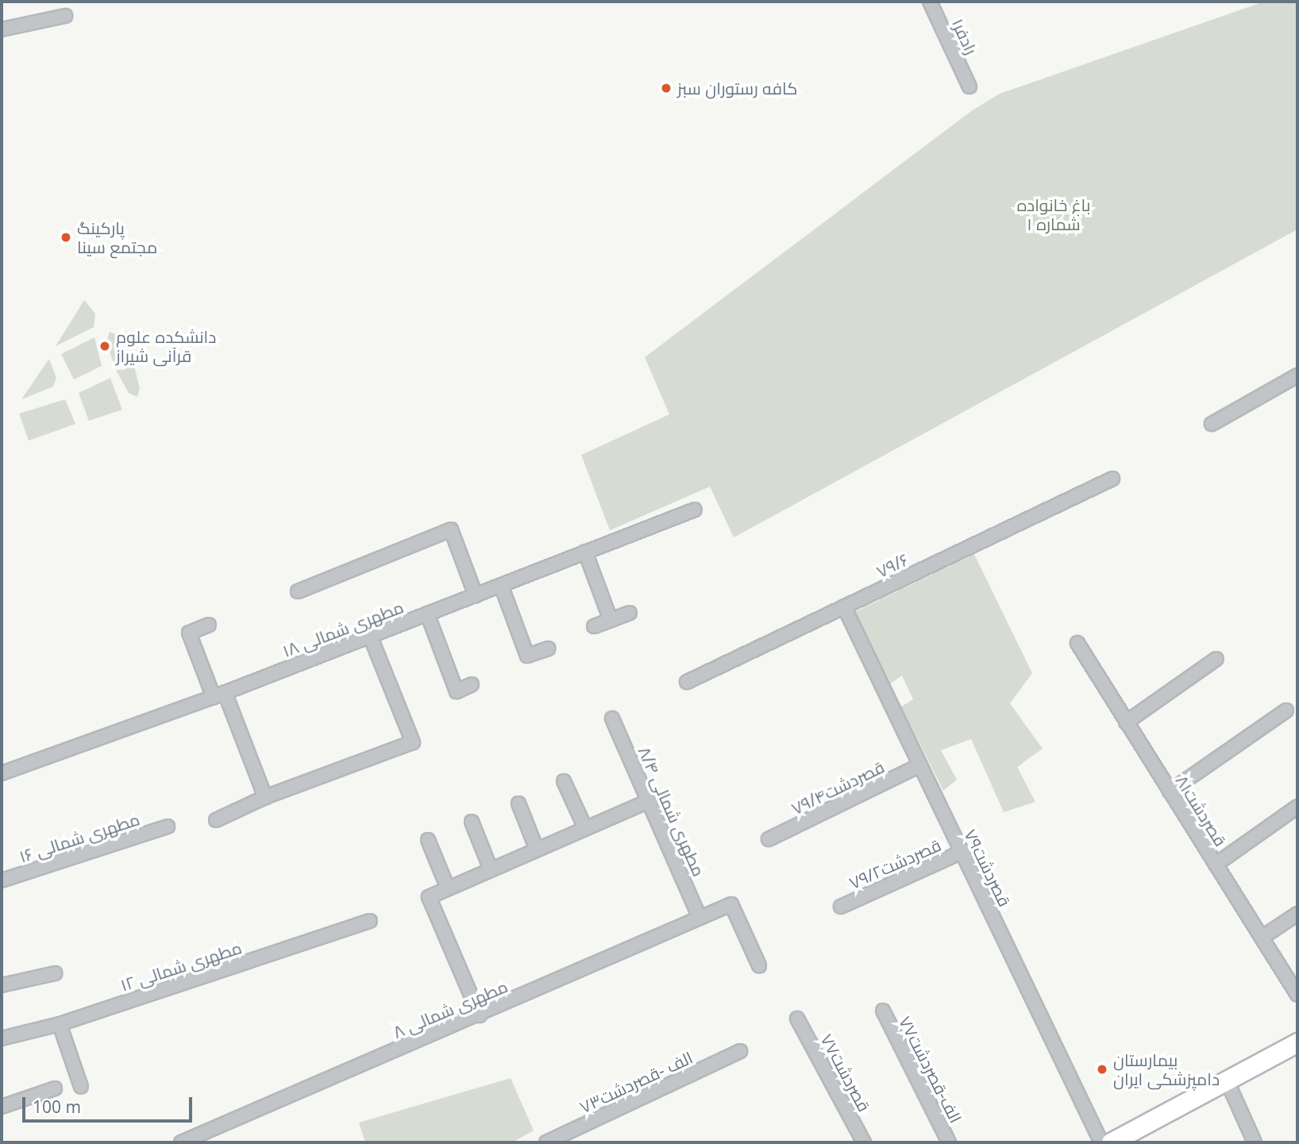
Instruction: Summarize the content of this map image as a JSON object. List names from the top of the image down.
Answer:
{
  "streets": {
    "street": [
      "رادفر۱",
      "۷۹/۶",
      "۱۸ مطهری شمالی",
      "قصردشت۷۹/۴",
      "قصردشت۸۱",
      "۸/۴ مطهری شمالی",
      "۱۶ مطهری شمالی",
      "قصردشت۷۹/۲",
      "قصردشت۷۹",
      "۱۲ مطهری شمالی",
      "۸ مطهری شمالی",
      "۷۷الف-قصردشت",
      "قصردشت۷۷",
      "الف -قصردشت۷۳"
    ]
  },
  "crossings": [
    ["۷۹/۶", "قصردشت۷۹"],
    ["قصردشت۷۹/۴", "قصردشت۷۹"],
    ["۸/۴ مطهری شمالی", "۸ مطهری شمالی"],
    ["قصردشت۷۹/۲", "قصردشت۷۹"]
  ],
  "parks": ["باغ خانواده شماره ۱"],
  "places": [
    "کافه رستوران سبز",
    "پارکینگ مجتمع سینا",
    "دانشکده علوم قرآنی شیراز",
    "بیمارستان دامپزشکی ایران"
  ],
  "scale_bar": "100 m"
}
